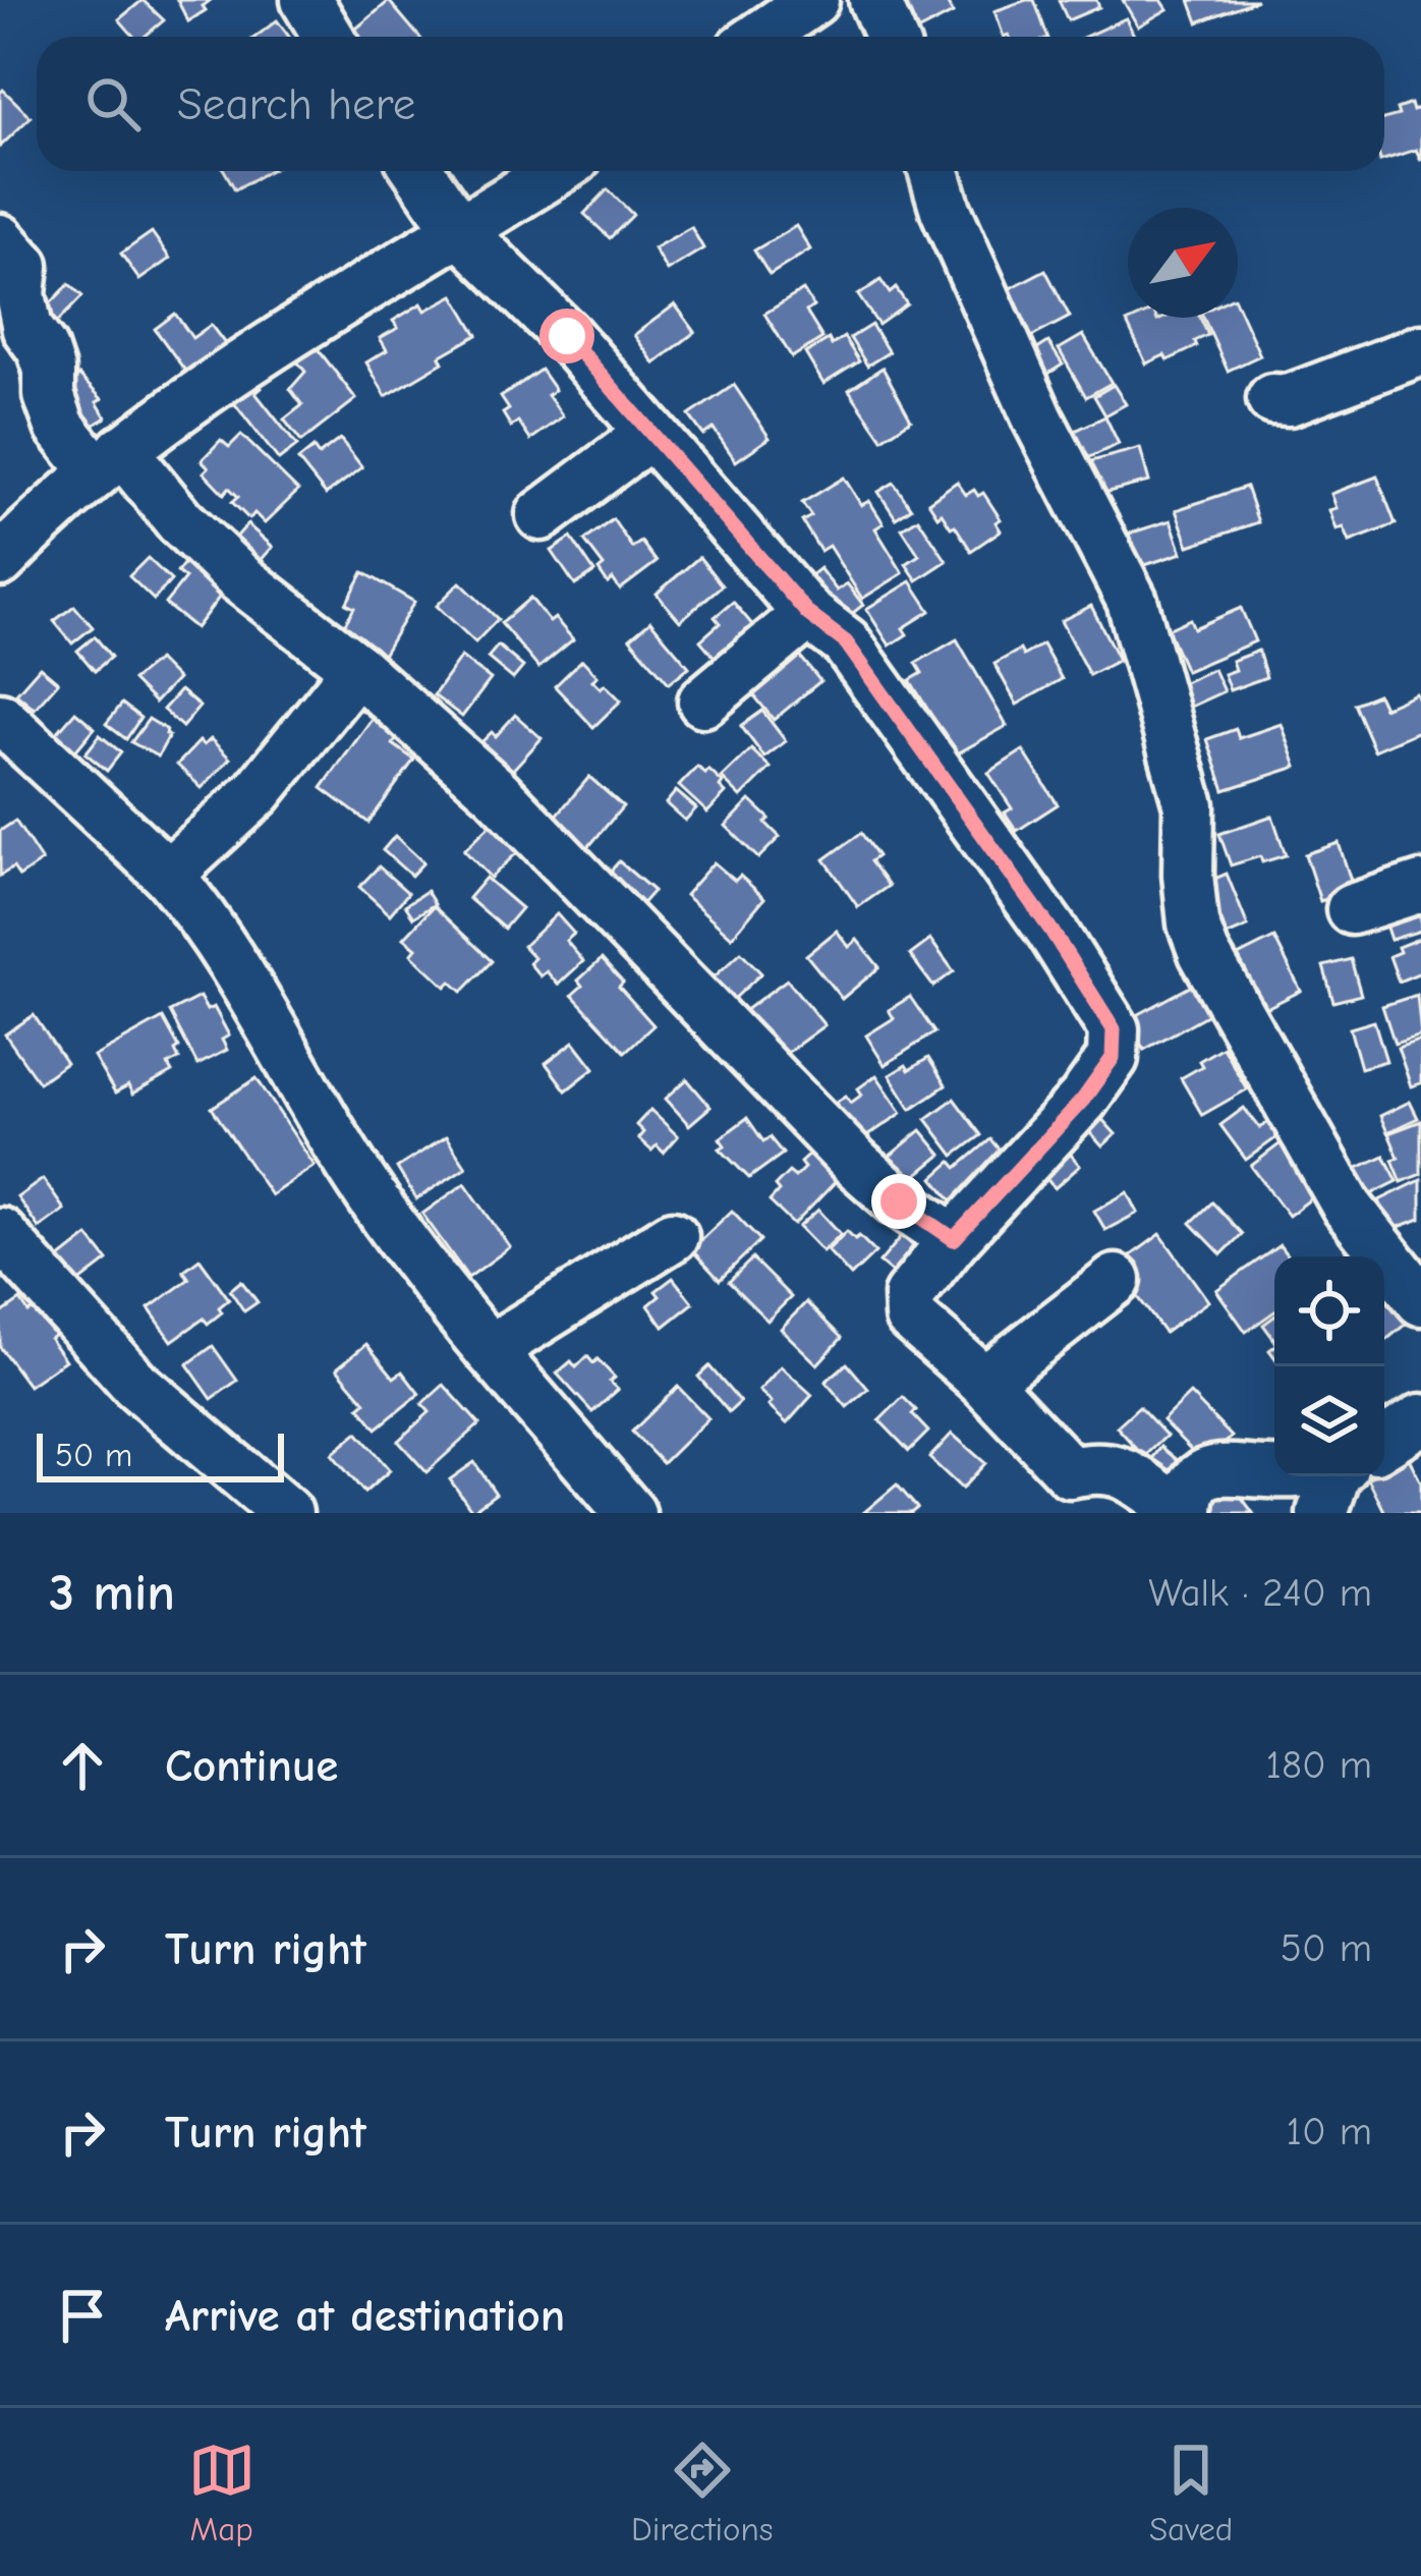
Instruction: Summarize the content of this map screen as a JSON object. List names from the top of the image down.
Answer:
{
  "scale_bar": "50 m",
  "north": "top right",
  "page": {
    "search": "Search here",
    "scale": "50 m",
    "heading": ["3 min", "Walk · 240 m"],
    "list": [
      ["Continue", "180 m"],
      ["Turn right", "50 m"],
      ["Turn right", "10 m"],
      "Arrive at destination"
    ],
    "nav": ["Map", "Directions", "Saved"]
  }
}
